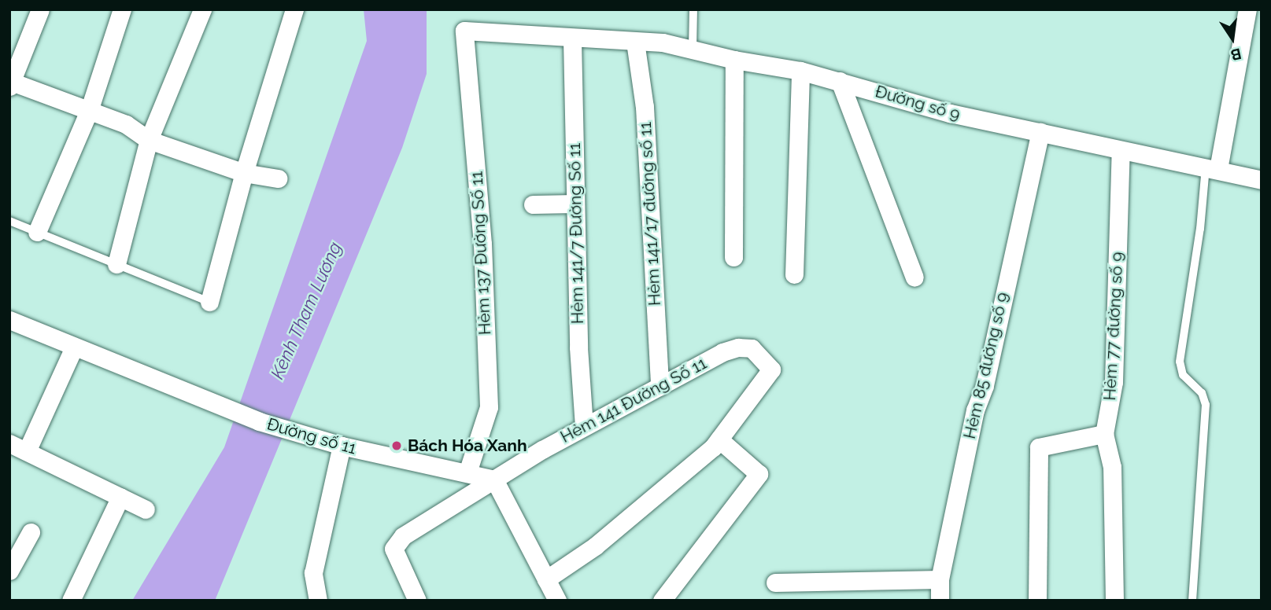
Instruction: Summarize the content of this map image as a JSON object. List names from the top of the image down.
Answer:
{
  "streets": {
    "street": [
      "Đường số 9",
      "Hẻm 141/17 đường số 11",
      "Hẻm 141/7 Đường Số 11",
      "Hẻm 137 Đường Số 11",
      "Hẻm 77 đường số 9",
      "Hẻm 85 đường số 9",
      "Hẻm 141 Đường Số 11",
      "Đường số 11"
    ]
  },
  "crossings": [
    ["Đường số 9", "Hẻm 141/17 đường số 11"],
    ["Đường số 9", "Hẻm 141/7 Đường Số 11"],
    ["Đường số 9", "Hẻm 137 Đường Số 11"],
    ["Đường số 9", "Hẻm 77 đường số 9"],
    ["Đường số 9", "Hẻm 85 đường số 9"],
    ["Hẻm 141/17 đường số 11", "Hẻm 141 Đường Số 11"],
    ["Hẻm 141/7 Đường Số 11", "Hẻm 141 Đường Số 11"],
    ["Hẻm 137 Đường Số 11", "Đường số 11"],
    ["Hẻm 141 Đường Số 11", "Đường số 11"]
  ],
  "water": ["Kênh Tham Lương"],
  "places": ["Bách Hóa Xanh"],
  "north": "bottom"
}
